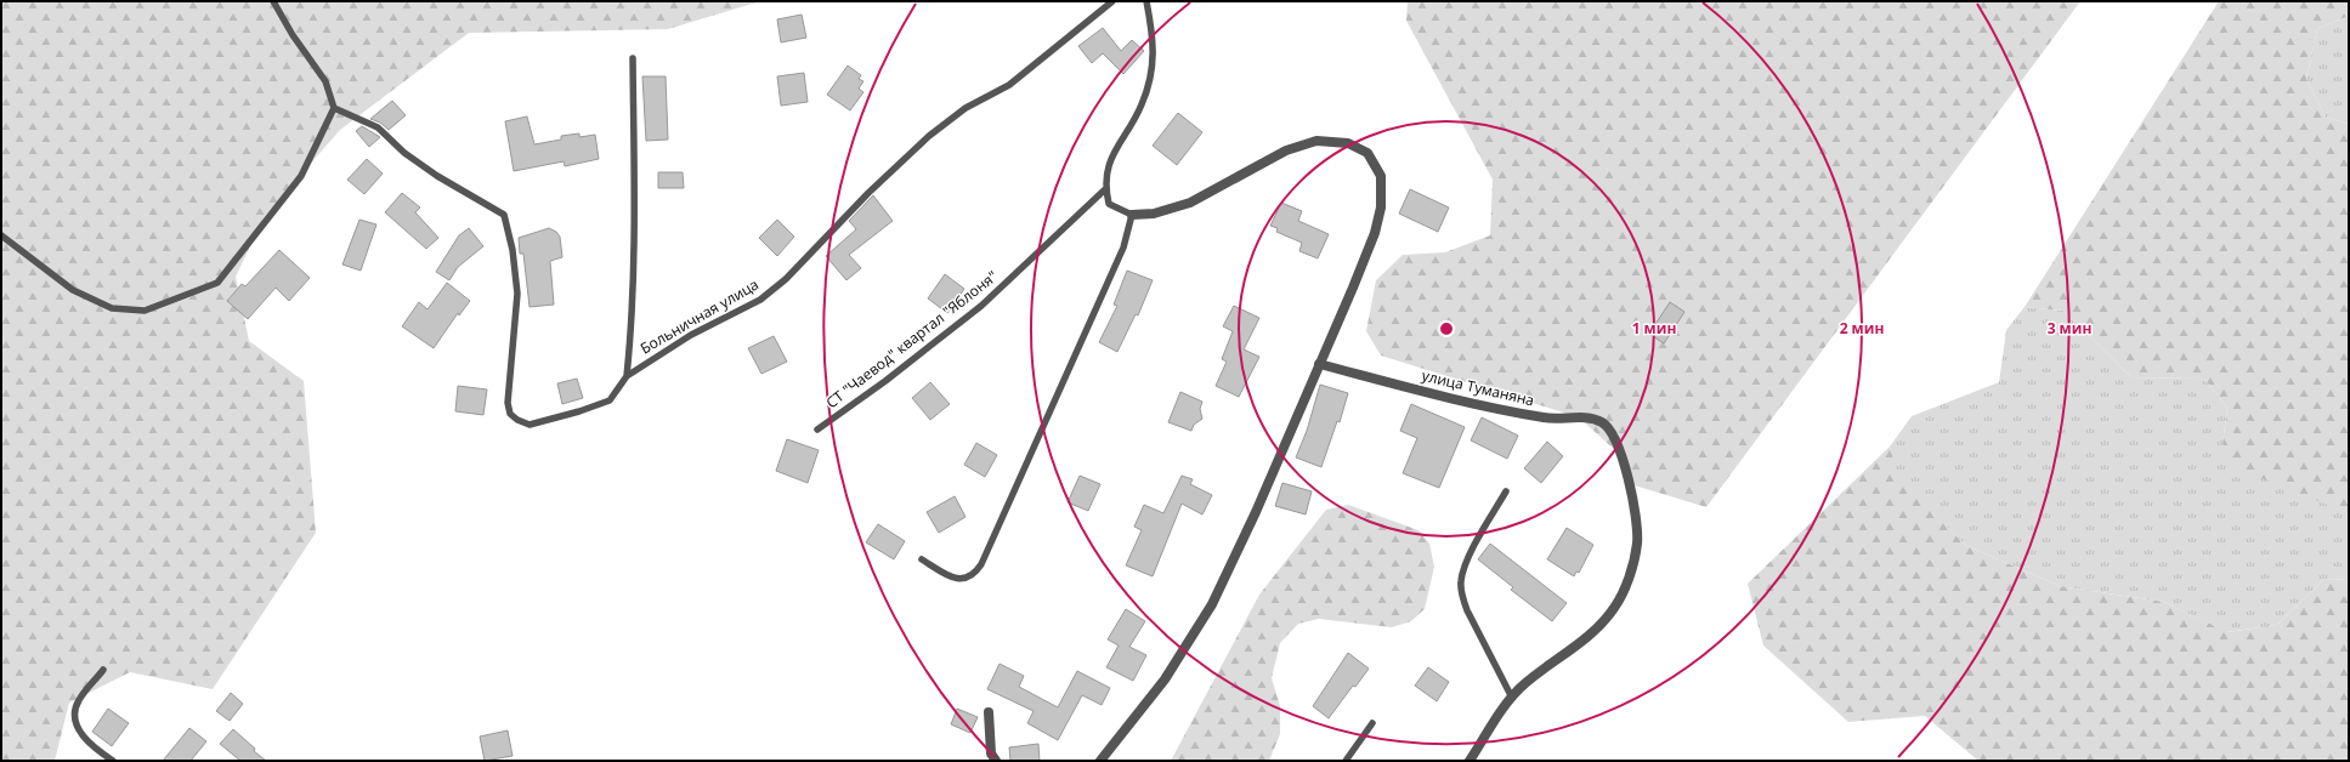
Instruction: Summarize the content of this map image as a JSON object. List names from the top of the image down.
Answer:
{
  "streets": {
    "street": ["улица Туманяна"],
    "lane": ["Больничная улица", "СТ \"Чаевод\" квартал \"Яблоня\""]
  },
  "rings": ["1 мин", "2 мин", "3 мин"]
}
